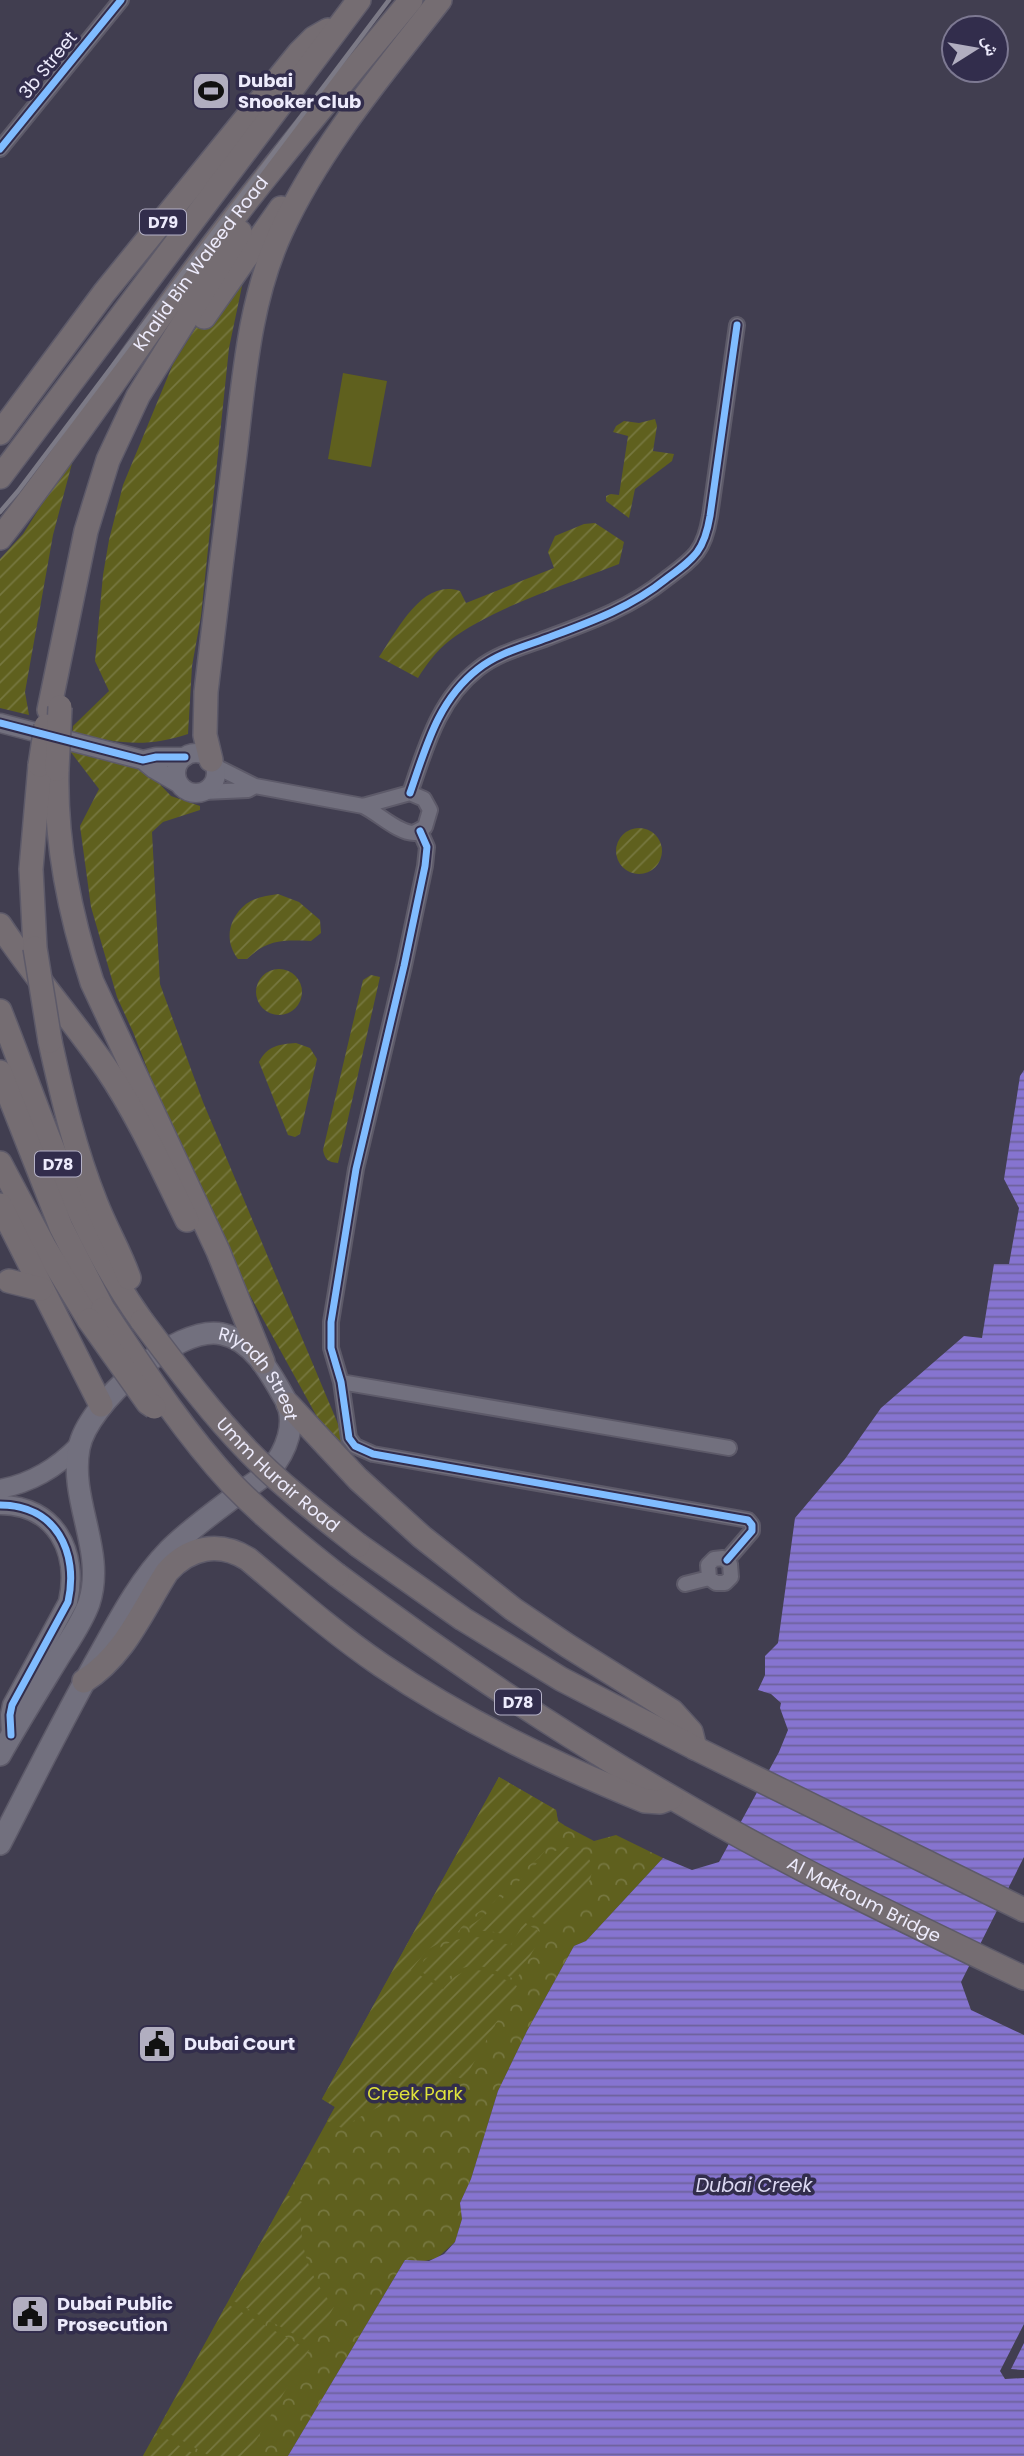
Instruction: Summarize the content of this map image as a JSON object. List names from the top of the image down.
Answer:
{
  "streets": {
    "main road": [
      "D79",
      "Khalid Bin Waleed Road",
      "D78",
      "Riyadh Street",
      "Umm Hurair Road",
      "Al Maktoum Bridge"
    ],
    "street": ["3b Street"]
  },
  "crossings": [
    ["D78", "Umm Hurair Road"],
    ["Umm Hurair Road", "Al Maktoum Bridge"]
  ],
  "water": ["Dubai Creek"],
  "parks": ["Creek Park"],
  "places": {
    "sports": ["Dubai Snooker Club"],
    "public building": ["Dubai Court", "Dubai Public Prosecution"]
  },
  "north": "right"
}
